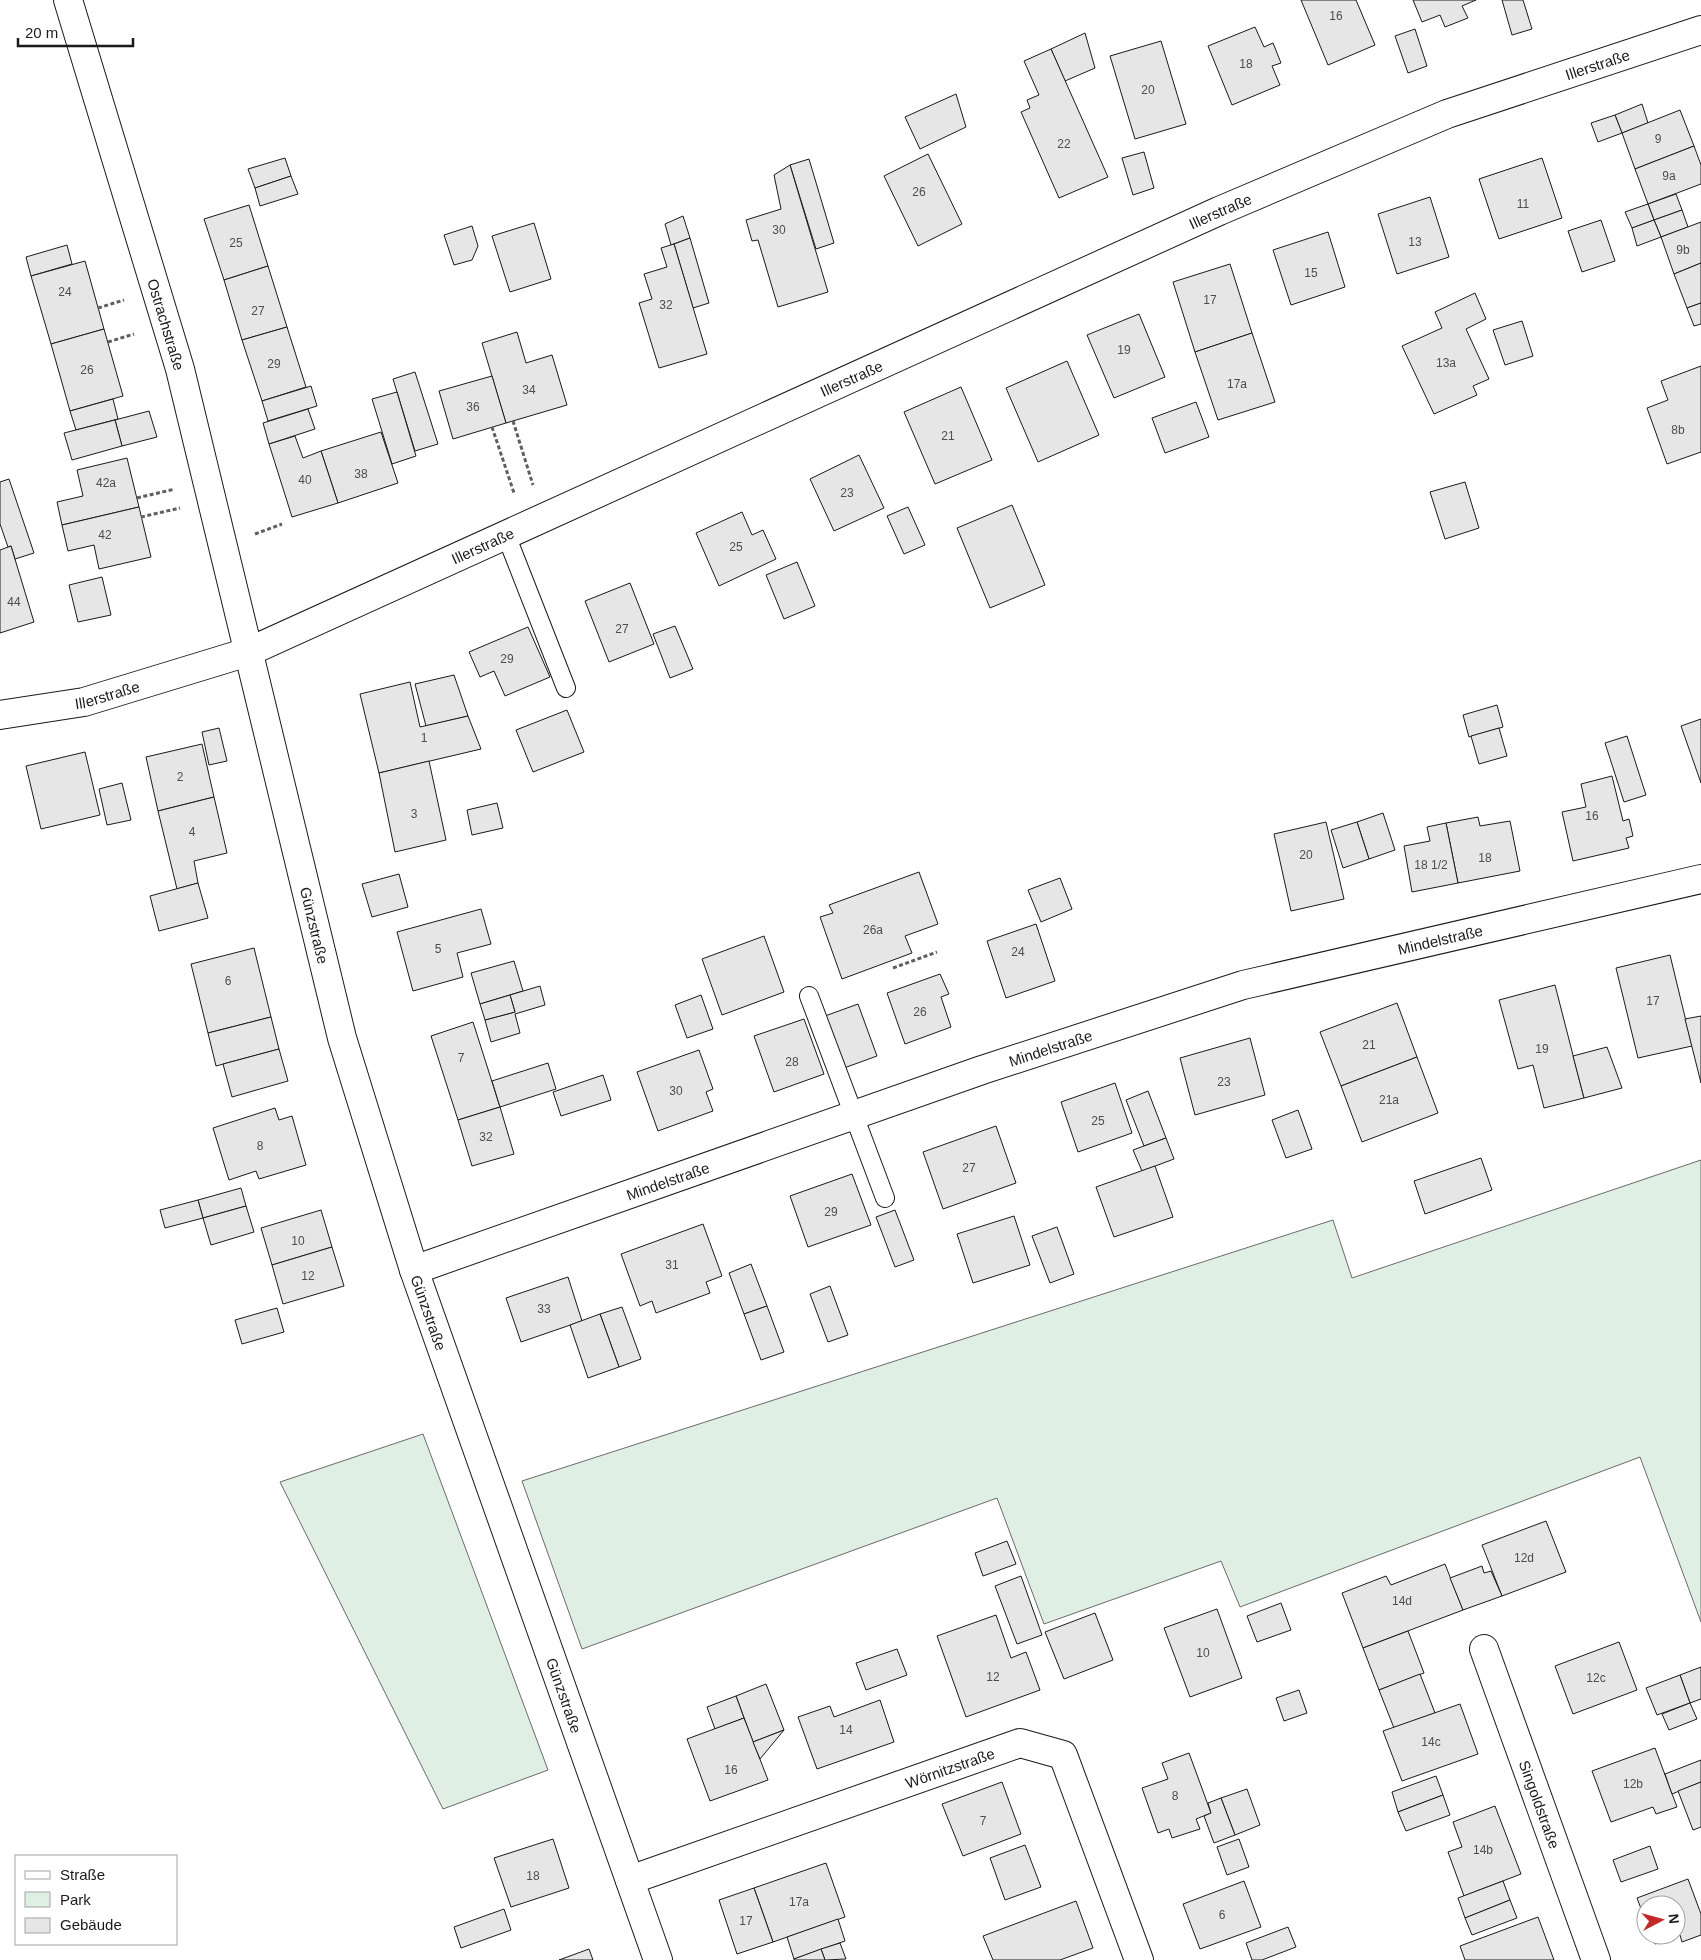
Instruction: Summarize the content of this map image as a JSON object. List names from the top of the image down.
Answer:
{
  "streets": {
    "street": [
      "Illerstraße",
      "Ostrachstraße",
      "Günzstraße",
      "Mindelstraße",
      "Wörnitzstraße",
      "Singoldstraße"
    ]
  },
  "crossings": [
    ["Illerstraße", "Ostrachstraße"],
    ["Illerstraße", "Günzstraße"],
    ["Ostrachstraße", "Günzstraße"],
    ["Günzstraße", "Mindelstraße"],
    ["Günzstraße", "Wörnitzstraße"]
  ],
  "house_numbers": [
    "16",
    "18",
    "20",
    "9",
    "22",
    "9a",
    "26",
    "11",
    "30",
    "13",
    "25",
    "9b",
    "15",
    "24",
    "17",
    "32",
    "27",
    "19",
    "13a",
    "29",
    "26",
    "17a",
    "34",
    "36",
    "8b",
    "21",
    "38",
    "40",
    "42a",
    "23",
    "42",
    "25",
    "44",
    "27",
    "29",
    "1",
    "2",
    "3",
    "16",
    "4",
    "20",
    "18",
    "18 1/2",
    "26a",
    "5",
    "24",
    "6",
    "17",
    "26",
    "21",
    "19",
    "7",
    "28",
    "23",
    "30",
    "21a",
    "25",
    "32",
    "8",
    "27",
    "29",
    "10",
    "31",
    "12",
    "33",
    "12d",
    "14d",
    "10",
    "12",
    "12c",
    "14",
    "14c",
    "16",
    "12b",
    "8",
    "7",
    "14b",
    "18",
    "17a",
    "6",
    "17"
  ],
  "legend": ["Straße", "Park", "Gebäude"],
  "scale_bar": "20 m",
  "north": "right"
}
